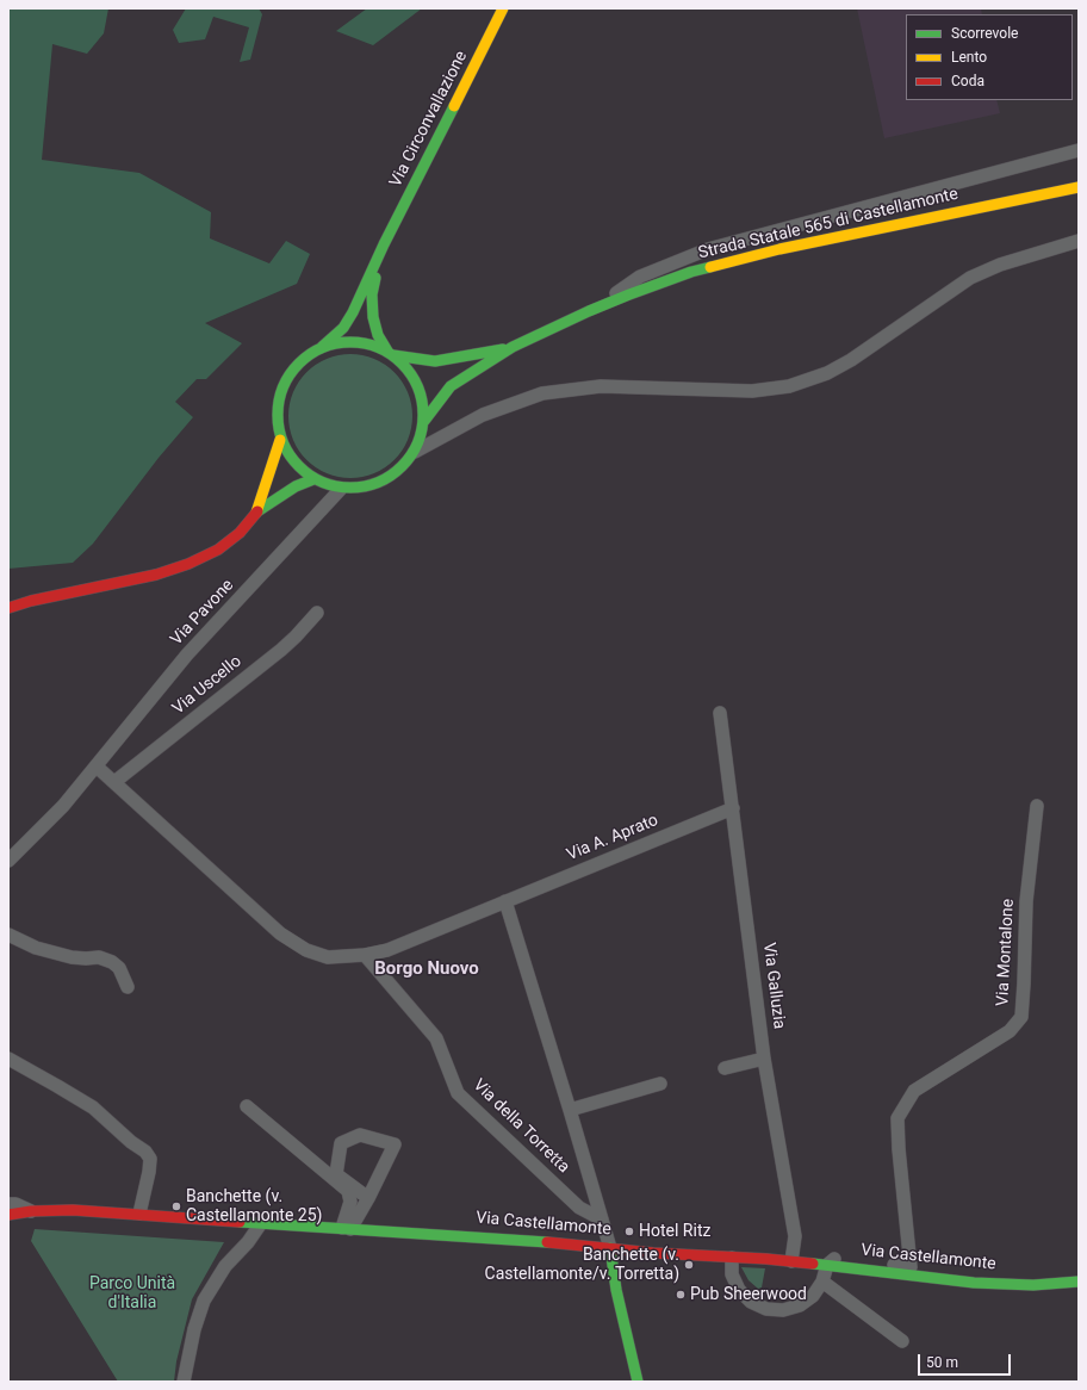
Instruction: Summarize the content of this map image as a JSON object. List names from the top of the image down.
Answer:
{
  "streets": {
    "main road": [
      "Via Circonvallazione",
      "Strada Statale 565 di Castellamonte",
      "Via della Torretta",
      "Via Castellamonte"
    ],
    "street": [
      "Via Pavone",
      "Via Uscello",
      "Via A. Aprato",
      "Via Montalone",
      "Via Galluzia"
    ]
  },
  "crossings": [
    ["Strada Statale 565 di Castellamonte", "Via Pavone"],
    ["Via A. Aprato", "Via Galluzia"],
    ["Via A. Aprato", "Via della Torretta"],
    ["Via Montalone", "Via Castellamonte"],
    ["Via Galluzia", "Via Castellamonte"],
    ["Via della Torretta", "Via Castellamonte"]
  ],
  "districts": ["Borgo Nuovo"],
  "parks": ["Parco Unità d'Italia"],
  "places": [
    "Banchette (v. Castellamonte 25)",
    "Hotel Ritz",
    "Banchette (v. Castellamonte/v. Torretta)",
    "Pub Sheerwood"
  ],
  "legend": ["Scorrevole", "Lento", "Coda"],
  "scale_bar": "50 m"
}
